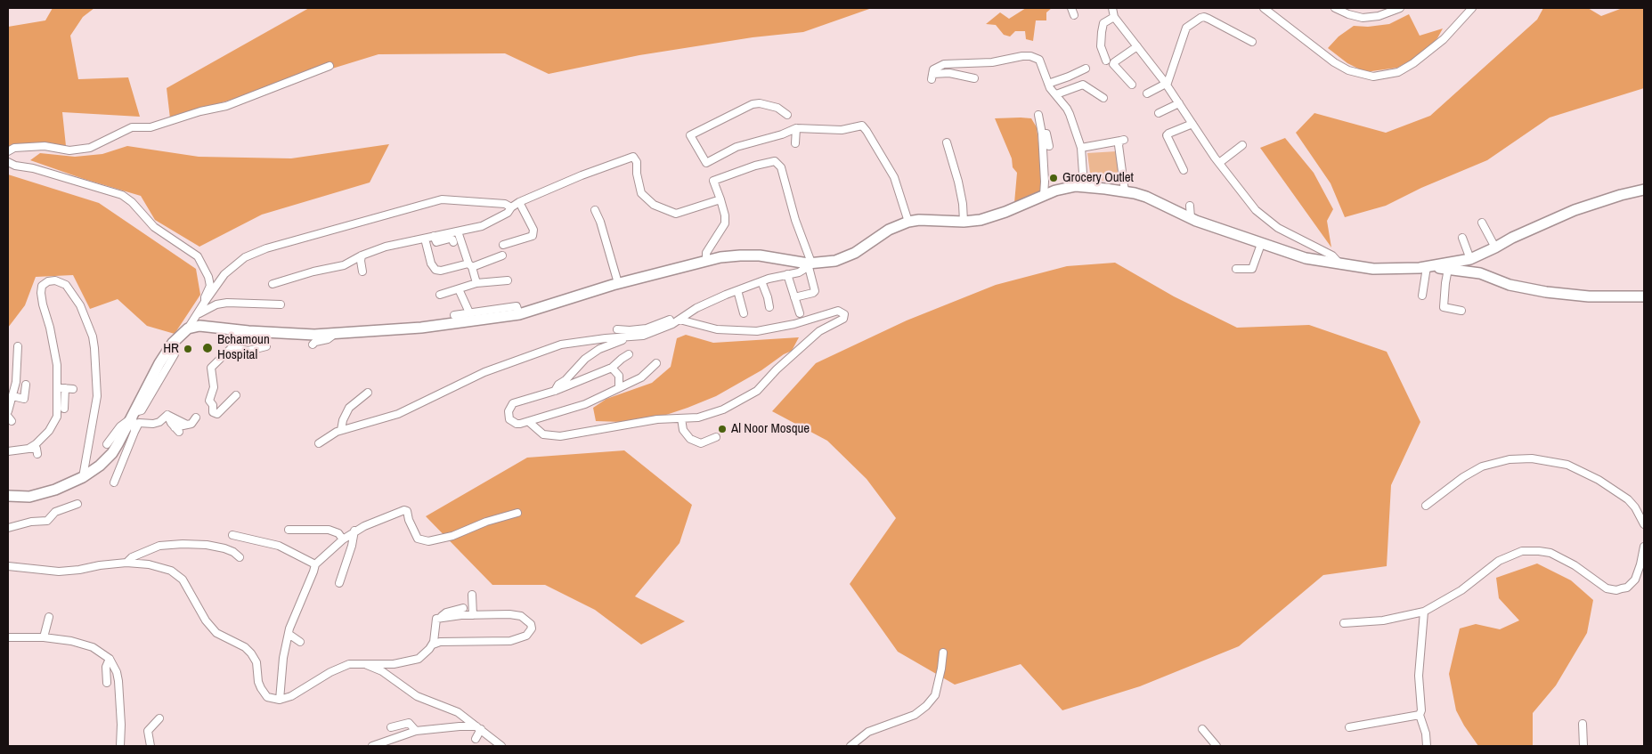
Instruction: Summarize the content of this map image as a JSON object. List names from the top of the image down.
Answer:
{
  "places": [
    "Grocery Outlet",
    "Bchamoun Hospital",
    "HR",
    "Al Noor Mosque"
  ]
}
